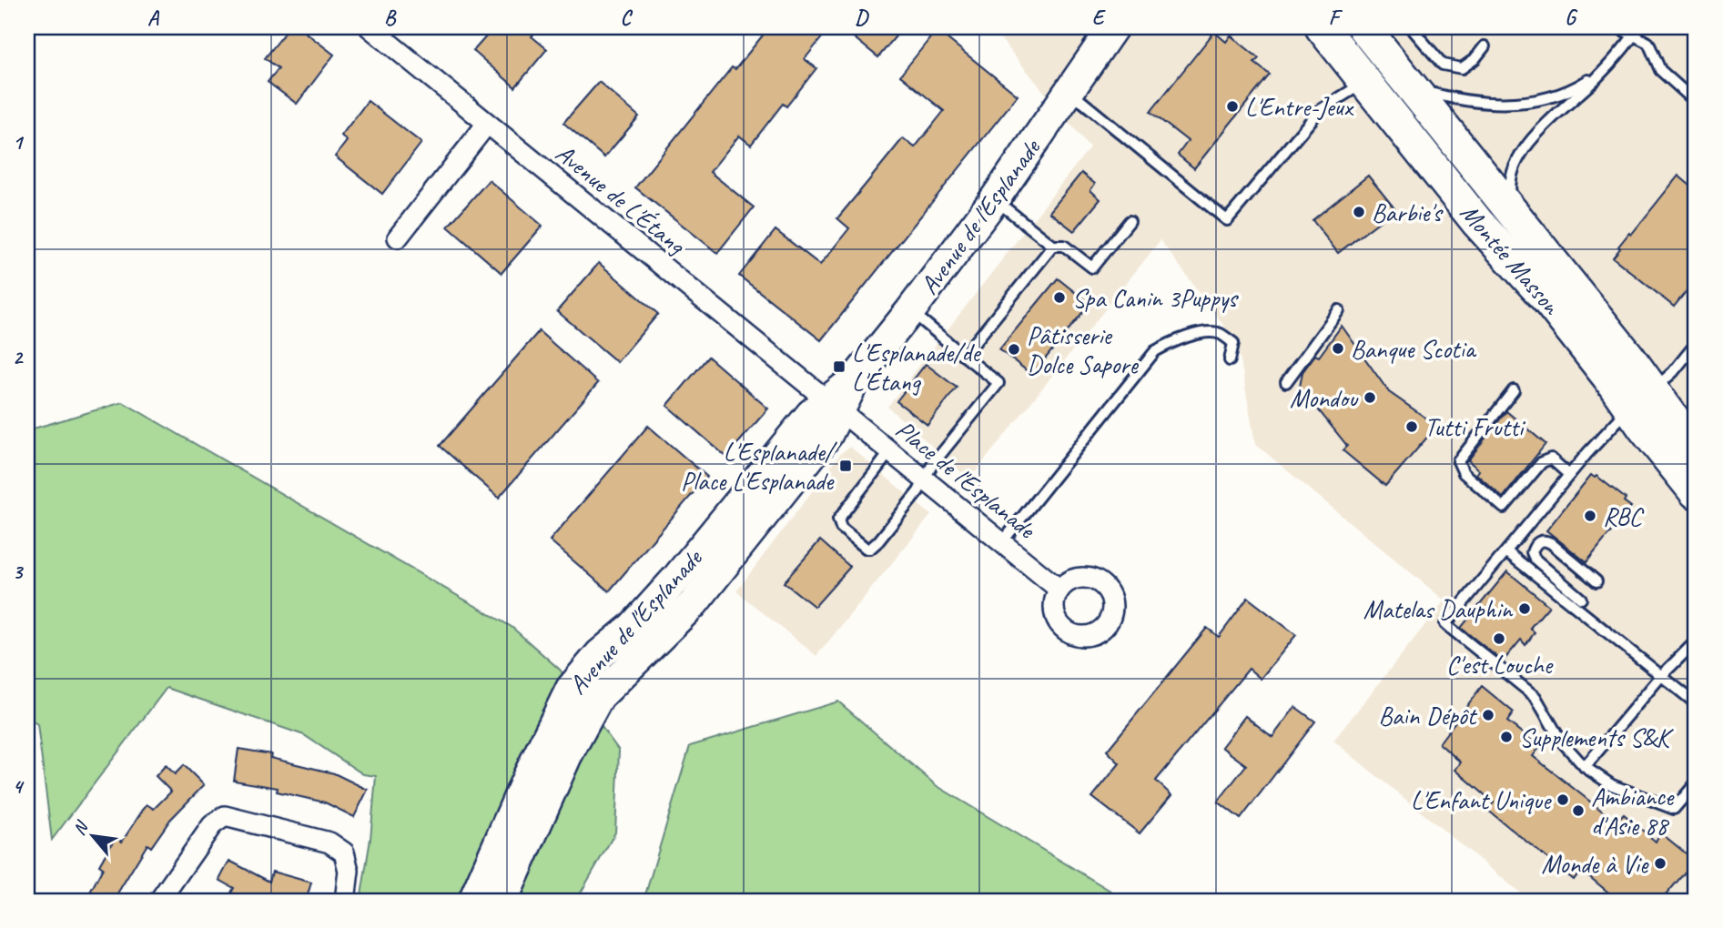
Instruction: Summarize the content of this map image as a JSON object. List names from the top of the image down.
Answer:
{
  "streets": {
    "main road": ["Montée Masson"],
    "street": ["Avenue de L'Étang", "Avenue de l'Esplanade", "Place de l'Esplanade"]
  },
  "crossings": [
    ["Avenue de L'Étang", "Avenue de l'Esplanade"],
    ["Avenue de L'Étang", "Place de l'Esplanade"],
    ["Avenue de l'Esplanade", "Place de l'Esplanade"]
  ],
  "places": {
    "other": [
      "L'Entre-Jeux",
      "Barbie's",
      "Spa Canin 3Puppys",
      "Banque Scotia",
      "Pâtisserie Dolce Sapore",
      "Mondou",
      "Tutti Frutti",
      "RBC",
      "Matelas Dauphin",
      "C'est Louche",
      "Bain Dépôt",
      "Supplements S&K",
      "L'Enfant Unique",
      "Ambiance d'Asie 88",
      "Monde à Vie"
    ],
    "transit": ["L'Esplanade/de L'Étang", "L'Esplanade/ Place L'Esplanade"]
  },
  "north": "top left",
  "grid": {
    "columns": [
      "A",
      "B",
      "C",
      "D",
      "E",
      "F",
      "G"
    ],
    "rows": [
      "1",
      "2",
      "3",
      "4"
    ]
  }
}
